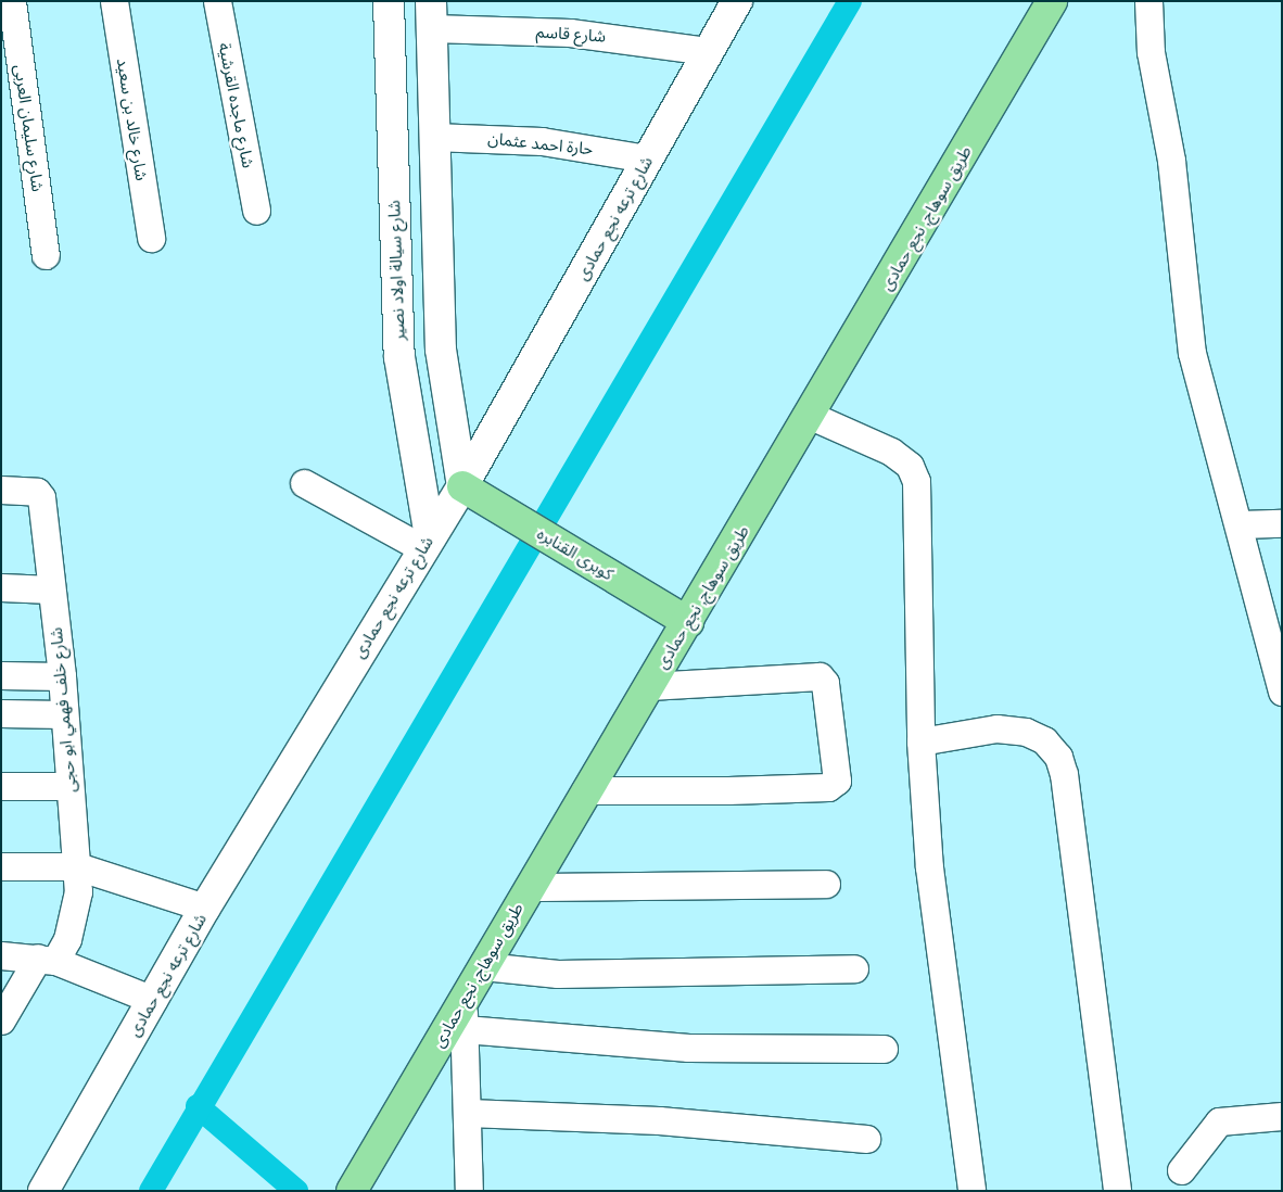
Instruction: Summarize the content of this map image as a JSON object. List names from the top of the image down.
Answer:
{
  "streets": {
    "main road": ["طريق سوهاج, نجع حمادى", "كوبرى القنابره"],
    "street": [
      "شارع قاسم",
      "شارع ماجده القرشية",
      "شارع خالد بن سعيد",
      "شارع سليمان العربى",
      "حارة احمد عثمان",
      "شارع ترعه نجع حمادى",
      "شارع سيالة اولاد نصير",
      "شارع خلف فهمي ابو حجى"
    ]
  },
  "crossings": [
    ["شارع قاسم", "شارع ترعه نجع حمادى"],
    ["حارة احمد عثمان", "شارع ترعه نجع حمادى"],
    ["شارع ترعه نجع حمادى", "شارع سيالة اولاد نصير"],
    ["شارع ترعه نجع حمادى", "كوبرى القنابره"],
    ["طريق سوهاج, نجع حمادى", "كوبرى القنابره"]
  ]
}
